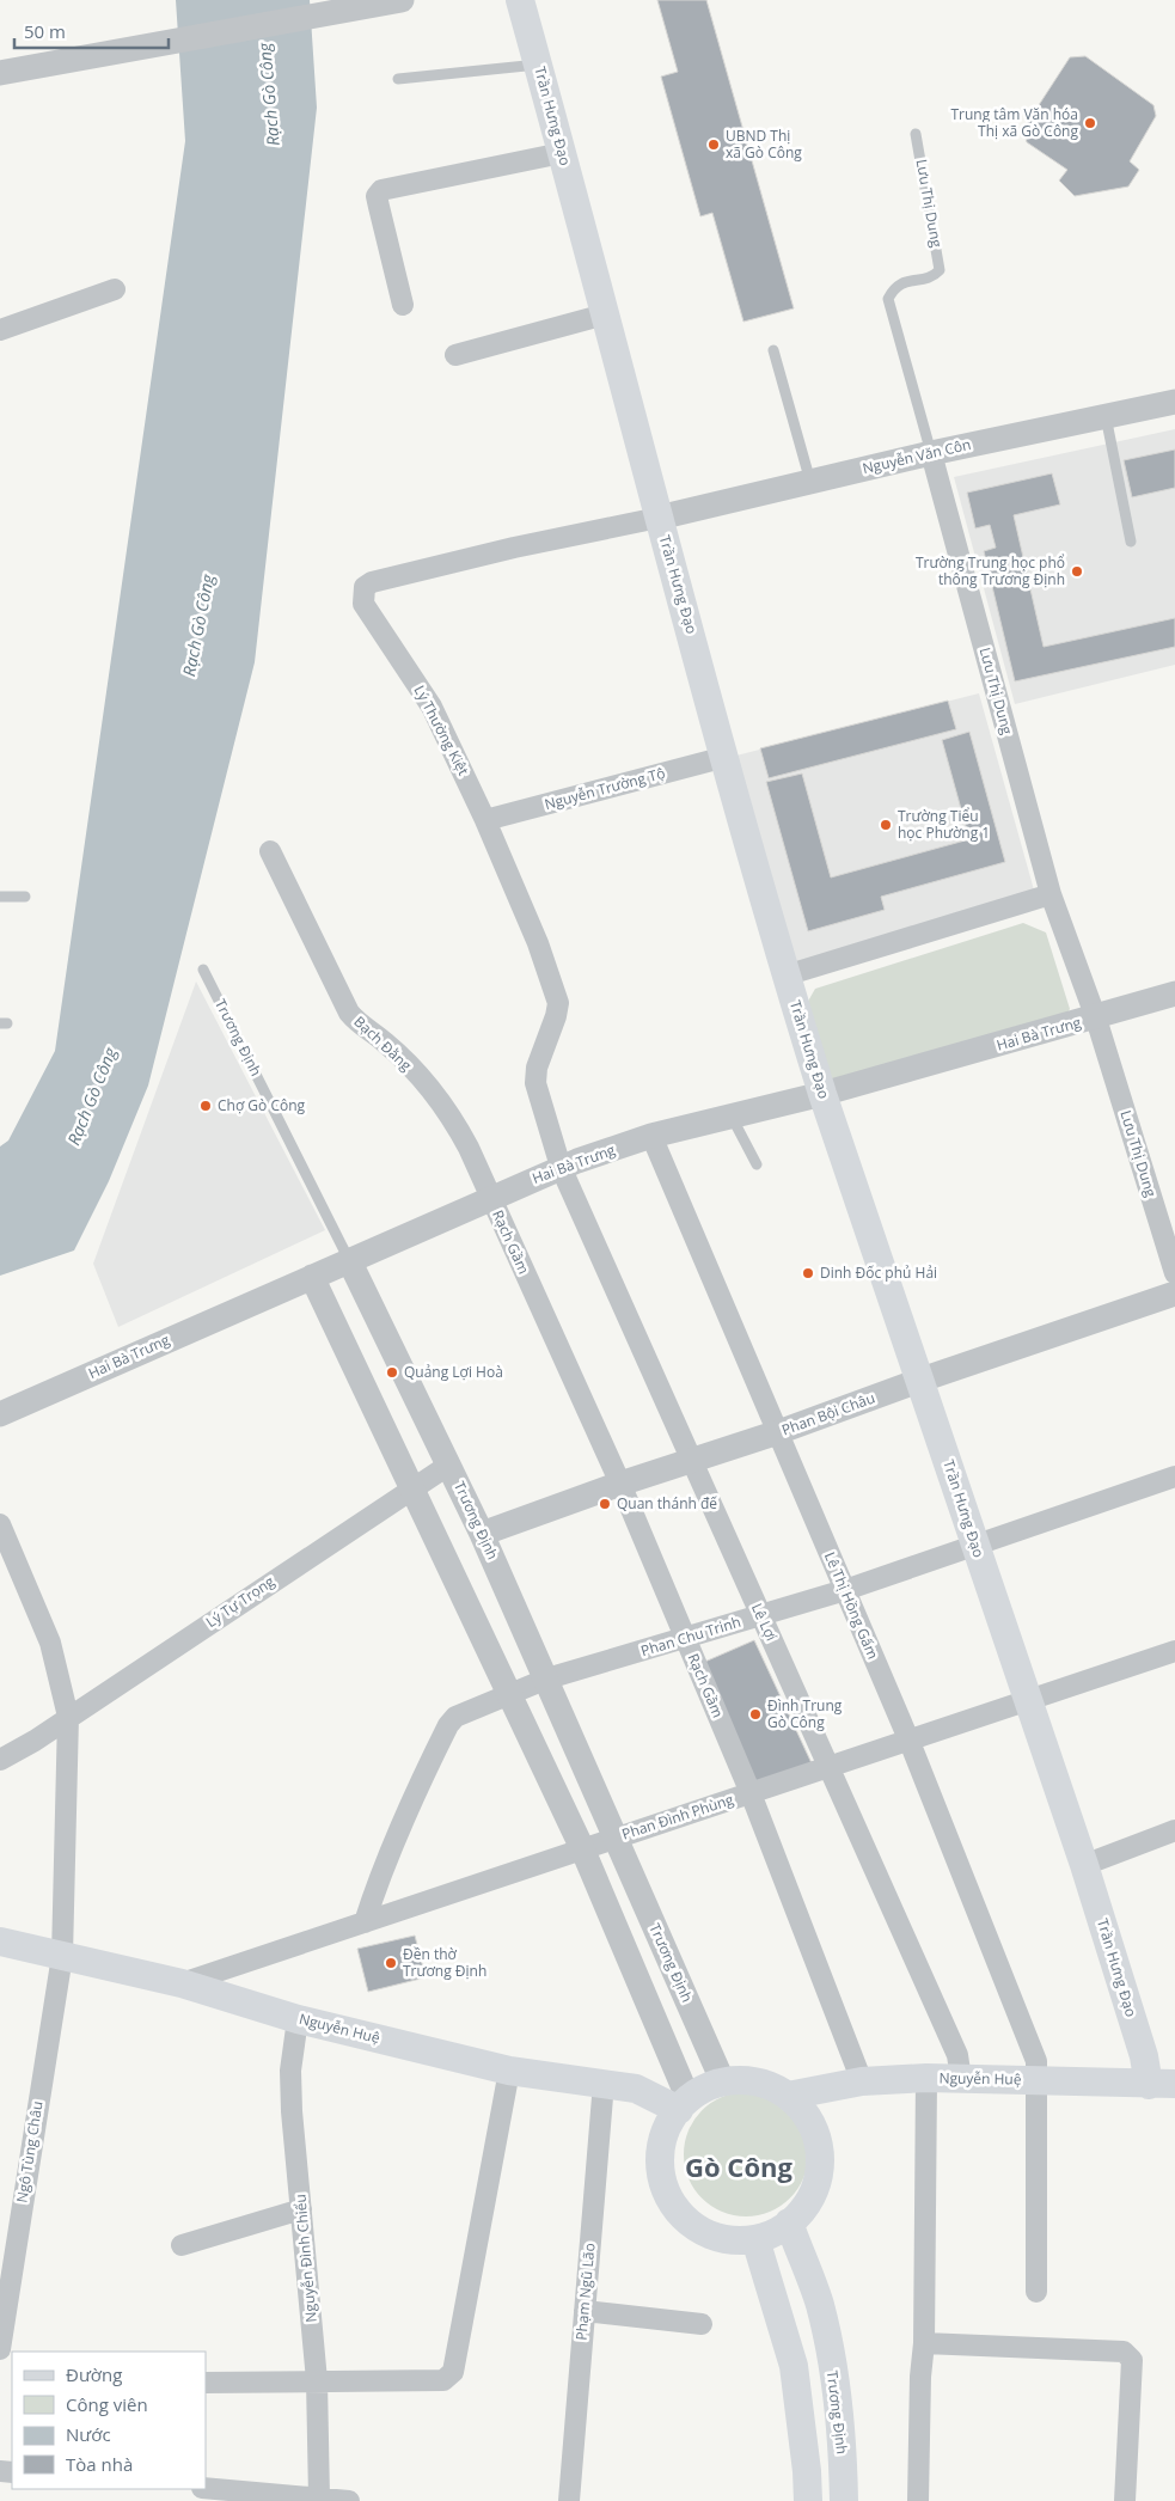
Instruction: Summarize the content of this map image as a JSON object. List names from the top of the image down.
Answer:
{
  "streets": {
    "main road": ["Trần Hưng Đạo", "Trương Định", "Nguyễn Huệ"],
    "street": [
      "Lưu Thị Dung",
      "Nguyễn Văn Côn",
      "Lý Thường Kiệt",
      "Nguyễn Trường Tộ",
      "Hai Bà Trưng",
      "Bạch Đằng",
      "Rạch Gầm",
      "Phan Bội Châu",
      "Lý Tự Trọng",
      "Lê Thị Hồng Gấm",
      "Lê Lợi",
      "Phan Chu Trinh",
      "Phan Đình Phùng",
      "Ngô Tùng Châu",
      "Nguyễn Đình Chiểu",
      "Phạm Ngũ Lão"
    ]
  },
  "crossings": [
    ["Trần Hưng Đạo", "Nguyễn Văn Côn"],
    ["Trần Hưng Đạo", "Lý Thường Kiệt"],
    ["Trần Hưng Đạo", "Nguyễn Trường Tộ"],
    ["Trần Hưng Đạo", "Hai Bà Trưng"],
    ["Trần Hưng Đạo", "Phan Bội Châu"],
    ["Trần Hưng Đạo", "Phan Chu Trinh"],
    ["Trần Hưng Đạo", "Phan Đình Phùng"],
    ["Trần Hưng Đạo", "Nguyễn Huệ"],
    ["Lưu Thị Dung", "Nguyễn Văn Côn"],
    ["Lưu Thị Dung", "Hai Bà Trưng"],
    ["Nguyễn Văn Côn", "Lý Thường Kiệt"],
    ["Lý Thường Kiệt", "Nguyễn Trường Tộ"],
    ["Lý Thường Kiệt", "Hai Bà Trưng"],
    ["Lý Thường Kiệt", "Lê Lợi"],
    ["Hai Bà Trưng", "Trương Định"],
    ["Hai Bà Trưng", "Bạch Đằng"],
    ["Hai Bà Trưng", "Rạch Gầm"],
    ["Hai Bà Trưng", "Lê Thị Hồng Gấm"],
    ["Hai Bà Trưng", "Lê Lợi"],
    ["Trương Định", "Phan Bội Châu"],
    ["Trương Định", "Lý Tự Trọng"],
    ["Trương Định", "Phan Chu Trinh"],
    ["Trương Định", "Phan Đình Phùng"],
    ["Trương Định", "Nguyễn Huệ"],
    ["Bạch Đằng", "Rạch Gầm"],
    ["Rạch Gầm", "Phan Bội Châu"],
    ["Rạch Gầm", "Phan Chu Trinh"],
    ["Rạch Gầm", "Phan Đình Phùng"],
    ["Rạch Gầm", "Nguyễn Huệ"],
    ["Phan Bội Châu", "Lê Thị Hồng Gấm"],
    ["Phan Bội Châu", "Lê Lợi"],
    ["Lê Thị Hồng Gấm", "Phan Chu Trinh"],
    ["Lê Thị Hồng Gấm", "Phan Đình Phùng"],
    ["Lê Thị Hồng Gấm", "Nguyễn Huệ"],
    ["Lê Lợi", "Phan Chu Trinh"],
    ["Lê Lợi", "Phan Đình Phùng"],
    ["Lê Lợi", "Nguyễn Huệ"],
    ["Phan Chu Trinh", "Phan Đình Phùng"],
    ["Phan Đình Phùng", "Nguyễn Huệ"],
    ["Nguyễn Huệ", "Ngô Tùng Châu"],
    ["Nguyễn Huệ", "Nguyễn Đình Chiểu"],
    ["Nguyễn Huệ", "Phạm Ngũ Lão"]
  ],
  "districts": ["Gò Công"],
  "water": ["Rạch Gò Công"],
  "places": [
    "Trung tâm Văn hóa Thị xã Gò Công",
    "UBND Thị xã Gò Công",
    "Trường Trung học phổ thông Trương Định",
    "Trường Tiểu học Phường 1",
    "Chợ Gò Công",
    "Dinh Đốc phủ Hải",
    "Quảng Lợi Hoà",
    "Quan thánh đế",
    "Đình Trung Gò Công",
    "Đền thờ Trương Định"
  ],
  "legend": [
    "Đường",
    "Công viên",
    "Nước",
    "Tòa nhà"
  ],
  "scale_bar": "50 m"
}
